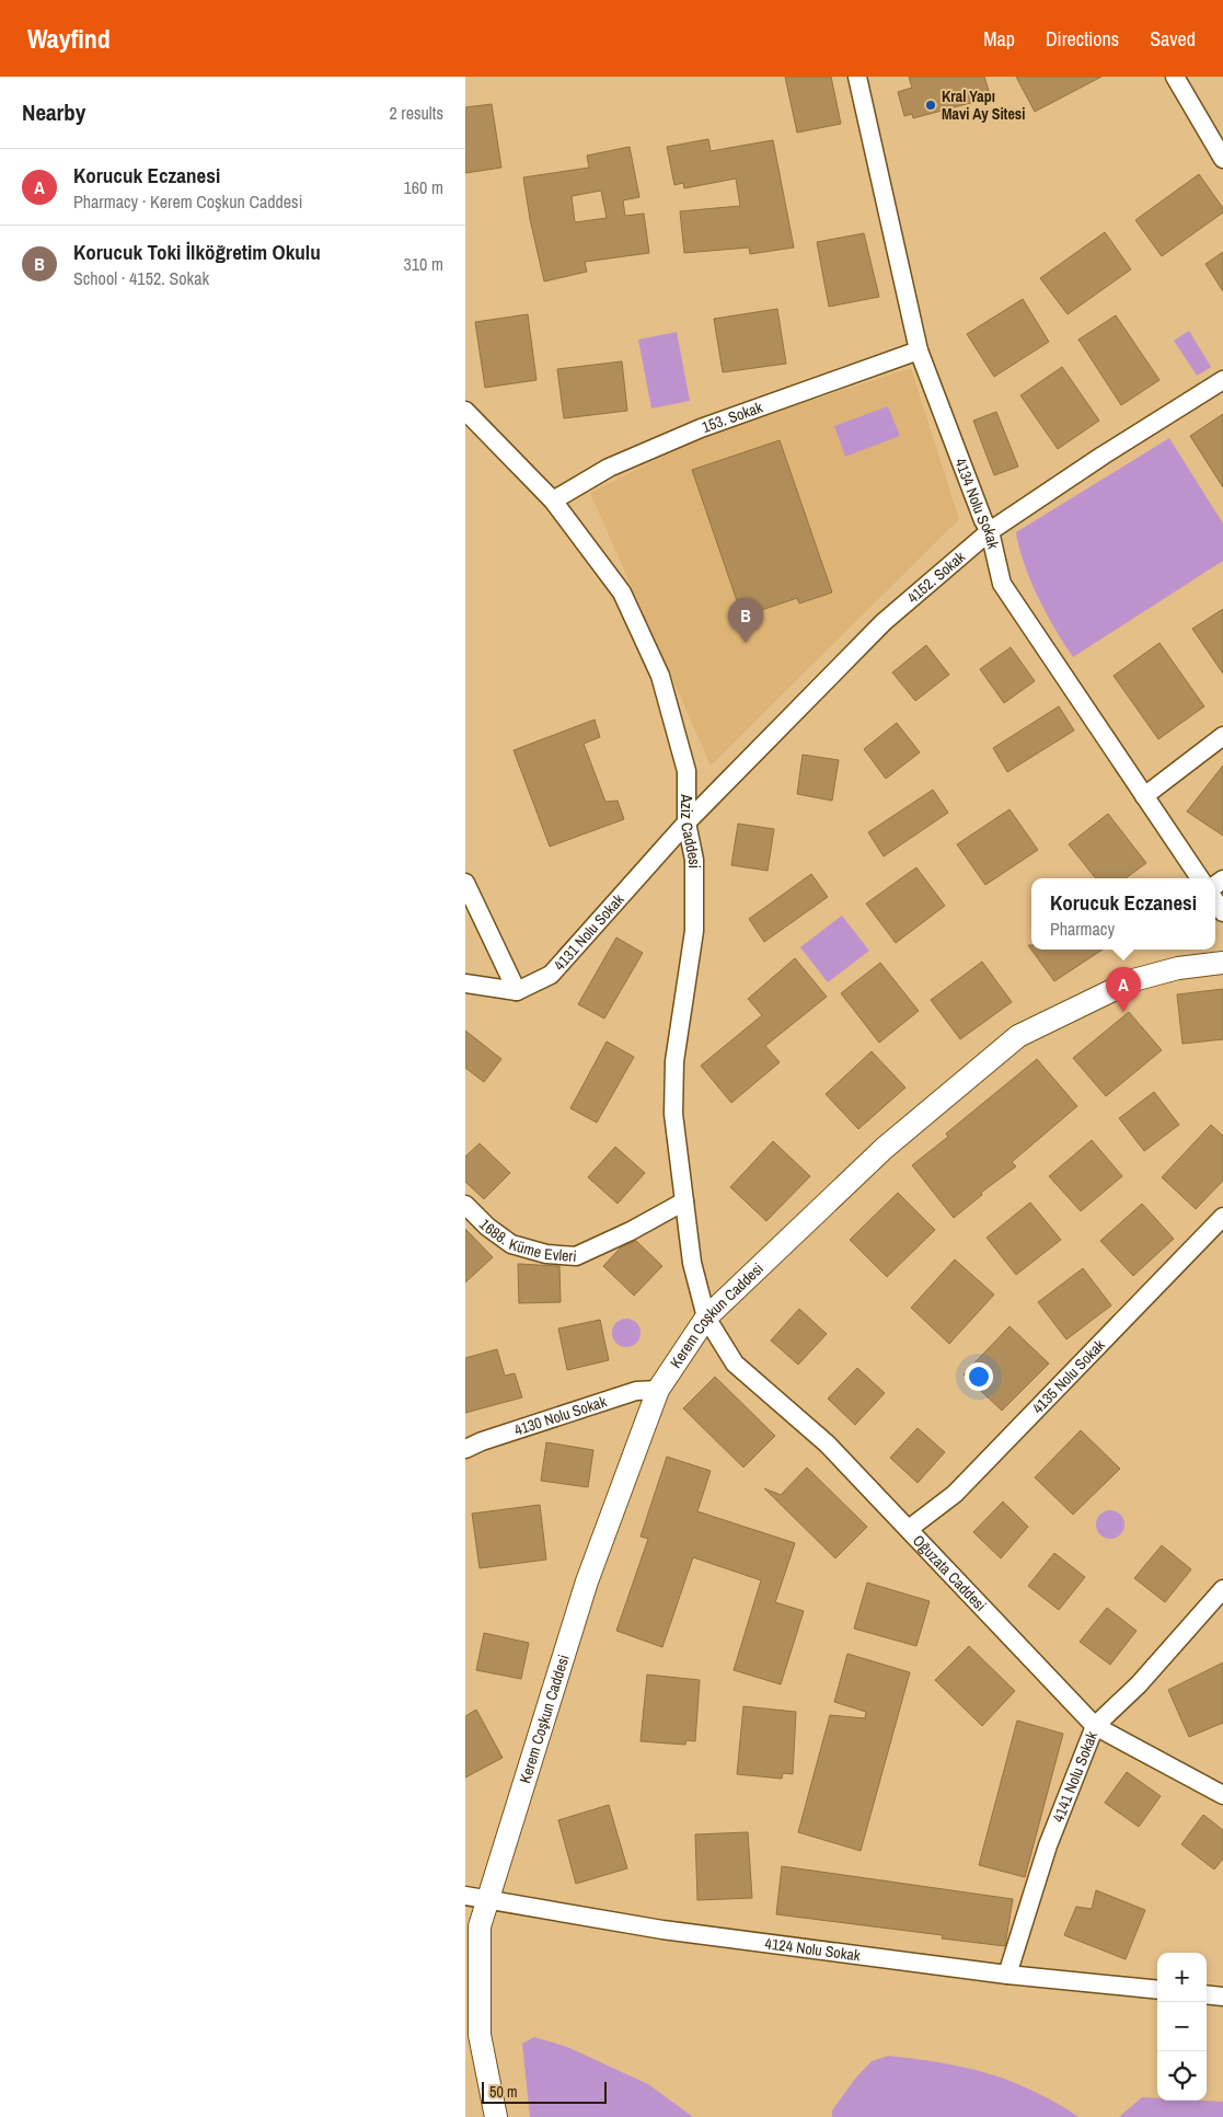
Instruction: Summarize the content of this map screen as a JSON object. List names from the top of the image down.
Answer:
{
  "streets": {
    "street": [
      "153. Sokak",
      "4134 Nolu Sokak",
      "4152. Sokak",
      "Aziz Caddesi",
      "4131 Nolu Sokak",
      "1688. Küme Evleri",
      "Kerem Coşkun Caddesi",
      "4135 Nolu Sokak",
      "4130 Nolu Sokak",
      "Oğuzata Caddesi",
      "4141 Nolu Sokak",
      "4124 Nolu Sokak"
    ]
  },
  "crossings": [
    ["153. Sokak", "4134 Nolu Sokak"],
    ["153. Sokak", "Aziz Caddesi"],
    ["4134 Nolu Sokak", "4152. Sokak"],
    ["4152. Sokak", "Aziz Caddesi"],
    ["4152. Sokak", "4131 Nolu Sokak"],
    ["Aziz Caddesi", "4131 Nolu Sokak"],
    ["Aziz Caddesi", "1688. Küme Evleri"],
    ["Aziz Caddesi", "Kerem Coşkun Caddesi"],
    ["Aziz Caddesi", "Oğuzata Caddesi"],
    ["Kerem Coşkun Caddesi", "4130 Nolu Sokak"],
    ["Kerem Coşkun Caddesi", "Oğuzata Caddesi"],
    ["Kerem Coşkun Caddesi", "4124 Nolu Sokak"],
    ["4135 Nolu Sokak", "Oğuzata Caddesi"],
    ["Oğuzata Caddesi", "4141 Nolu Sokak"],
    ["4141 Nolu Sokak", "4124 Nolu Sokak"]
  ],
  "places": ["Kral Yapı Mavi Ay Sitesi"],
  "scale_bar": "50 m",
  "page": {
    "header": "Wayfind",
    "nav": ["Map", "Directions", "Saved"],
    "heading": ["Nearby", "2 results"],
    "list": [
      {
        "mark": "A",
        "name": "Korucuk Eczanesi",
        "note": "Pharmacy · Kerem Coşkun Caddesi",
        "value": "160 m"
      },
      {
        "mark": "B",
        "name": "Korucuk Toki İlköğretim Okulu",
        "note": "School · 4152. Sokak",
        "value": "310 m"
      }
    ],
    "pins": ["B", "A"],
    "popup": ["Korucuk Eczanesi", "Pharmacy"],
    "map_buttons": ["+", "−"],
    "scale": "50 m"
  }
}
